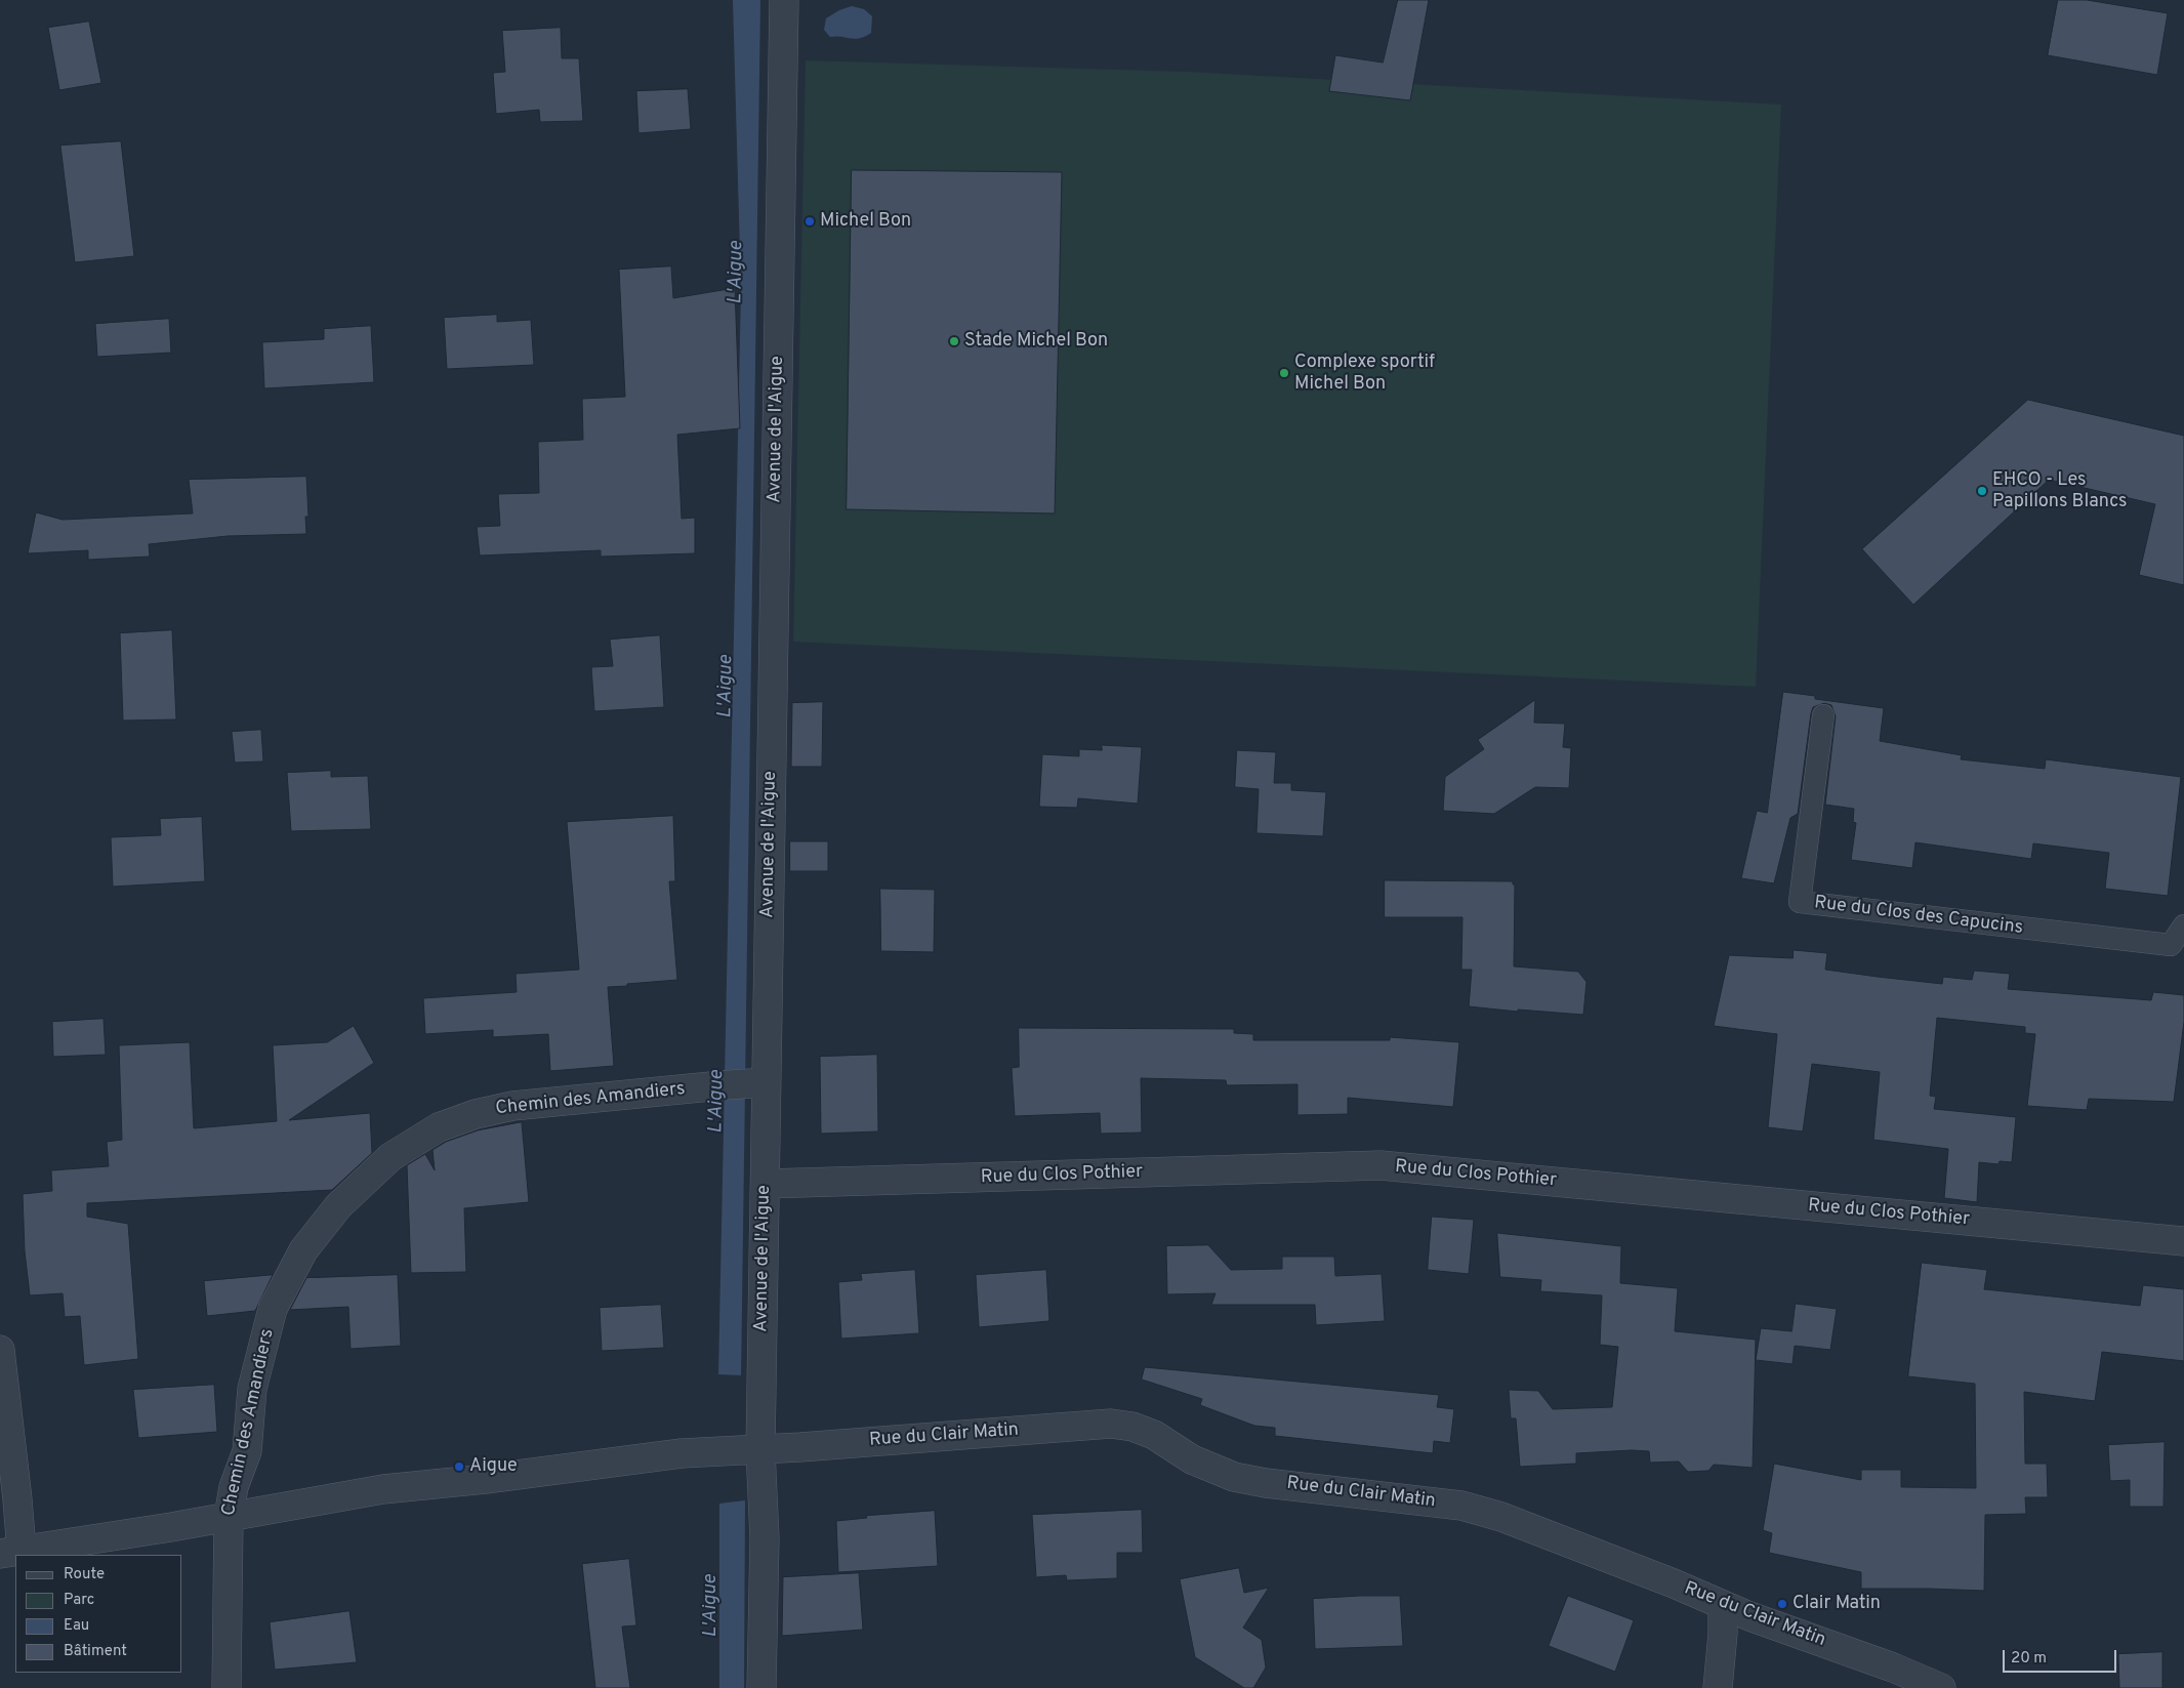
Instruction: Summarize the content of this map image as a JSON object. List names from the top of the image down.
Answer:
{
  "streets": {
    "street": [
      "Avenue de l'Aigue",
      "Chemin des Amandiers",
      "Rue du Clos Pothier",
      "Rue du Clair Matin"
    ],
    "lane": ["Rue du Clos des Capucins"]
  },
  "crossings": [
    ["Avenue de l'Aigue", "Chemin des Amandiers"],
    ["Avenue de l'Aigue", "Rue du Clos Pothier"],
    ["Avenue de l'Aigue", "Rue du Clair Matin"],
    ["Chemin des Amandiers", "Rue du Clair Matin"]
  ],
  "water": ["L'Aigue"],
  "places": [
    "Michel Bon",
    "Stade Michel Bon",
    "Complexe sportif Michel Bon",
    "EHCO - Les Papillons Blancs",
    "Aigue",
    "Clair Matin"
  ],
  "legend": [
    "Route",
    "Parc",
    "Eau",
    "Bâtiment"
  ],
  "scale_bar": "20 m"
}
